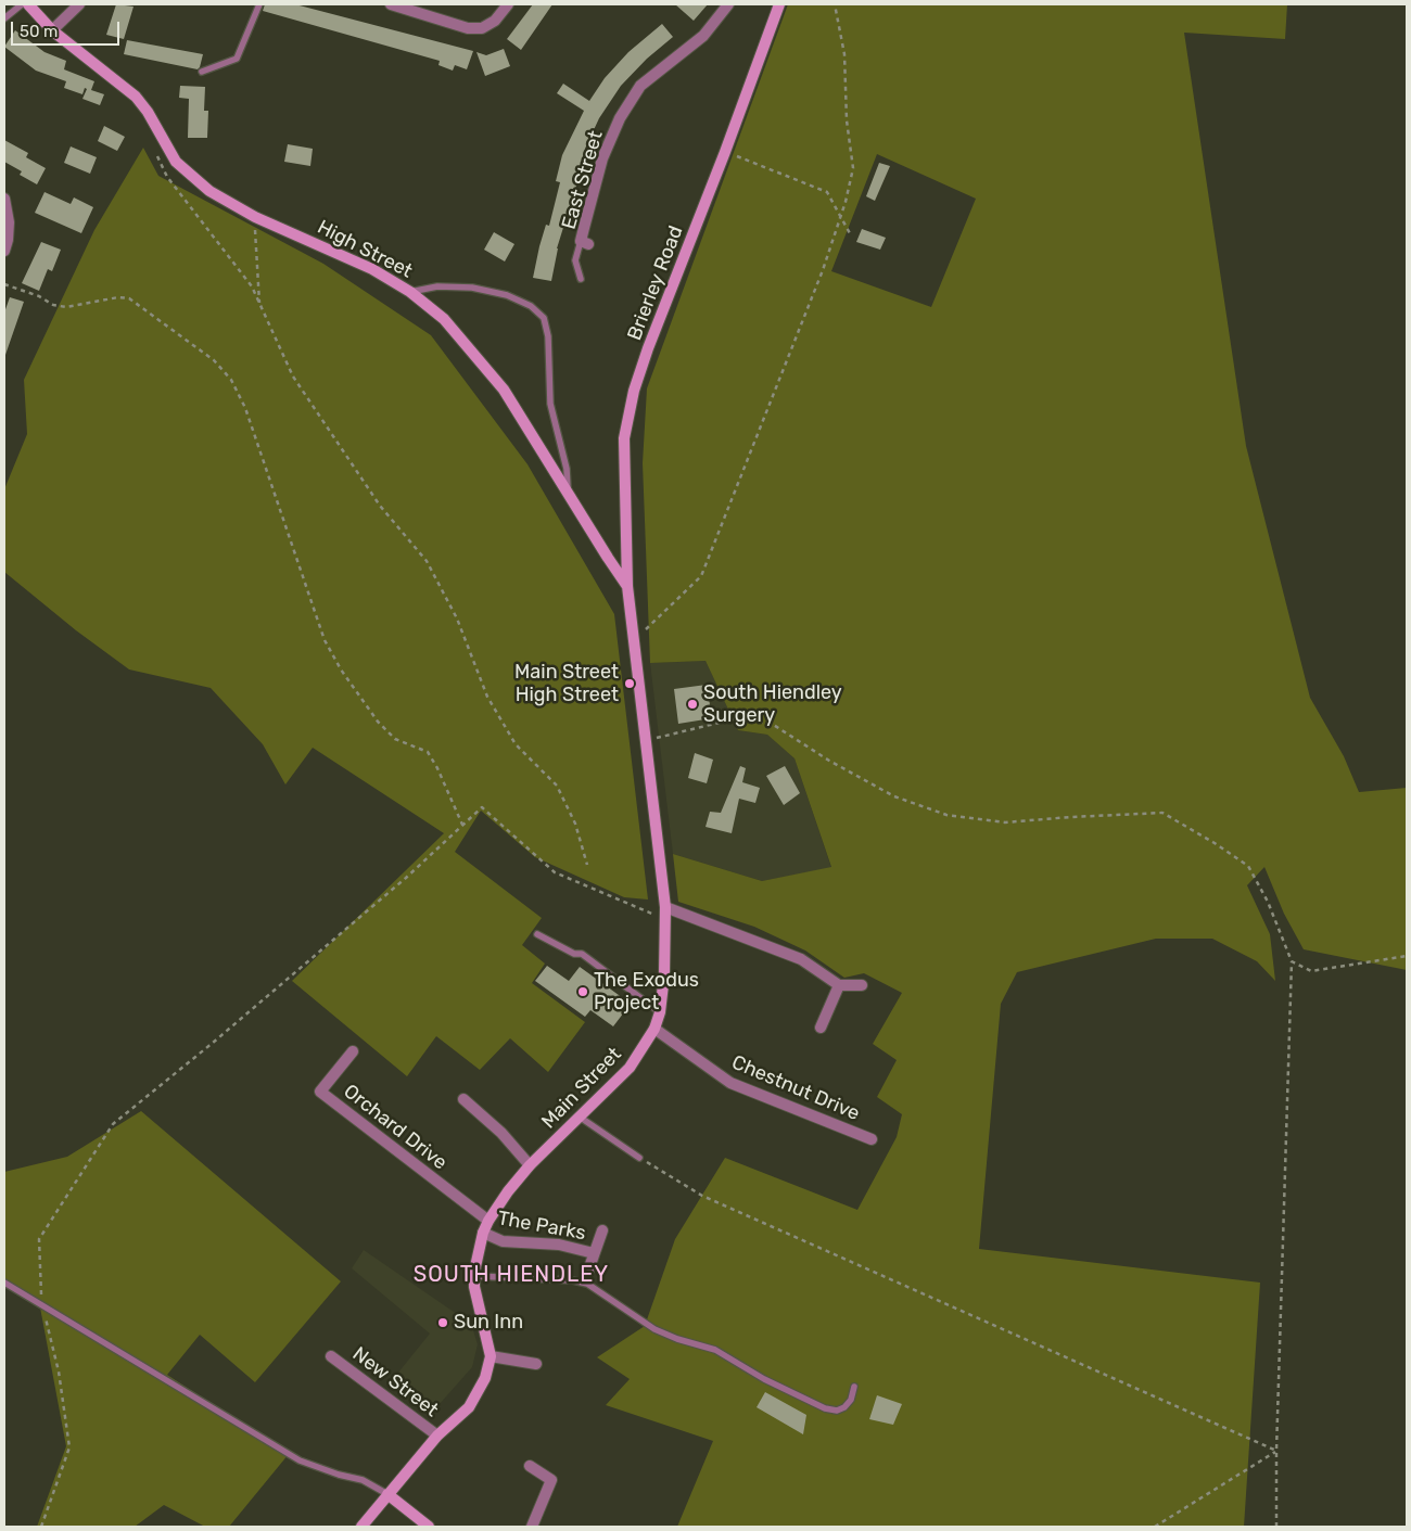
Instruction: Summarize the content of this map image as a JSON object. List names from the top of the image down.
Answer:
{
  "streets": {
    "street": [
      "East Street",
      "High Street",
      "Brierley Road",
      "Main Street",
      "Chestnut Drive",
      "Orchard Drive",
      "The Parks",
      "New Street"
    ]
  },
  "crossings": [
    ["High Street", "Brierley Road"],
    ["High Street", "Main Street"],
    ["Brierley Road", "Main Street"],
    ["Main Street", "Chestnut Drive"],
    ["Main Street", "Orchard Drive"],
    ["Main Street", "The Parks"],
    ["Main Street", "New Street"]
  ],
  "districts": ["SOUTH HIENDLEY"],
  "places": [
    "Main Street High Street",
    "South Hiendley Surgery",
    "The Exodus Project",
    "Sun Inn"
  ],
  "scale_bar": "50 m"
}
